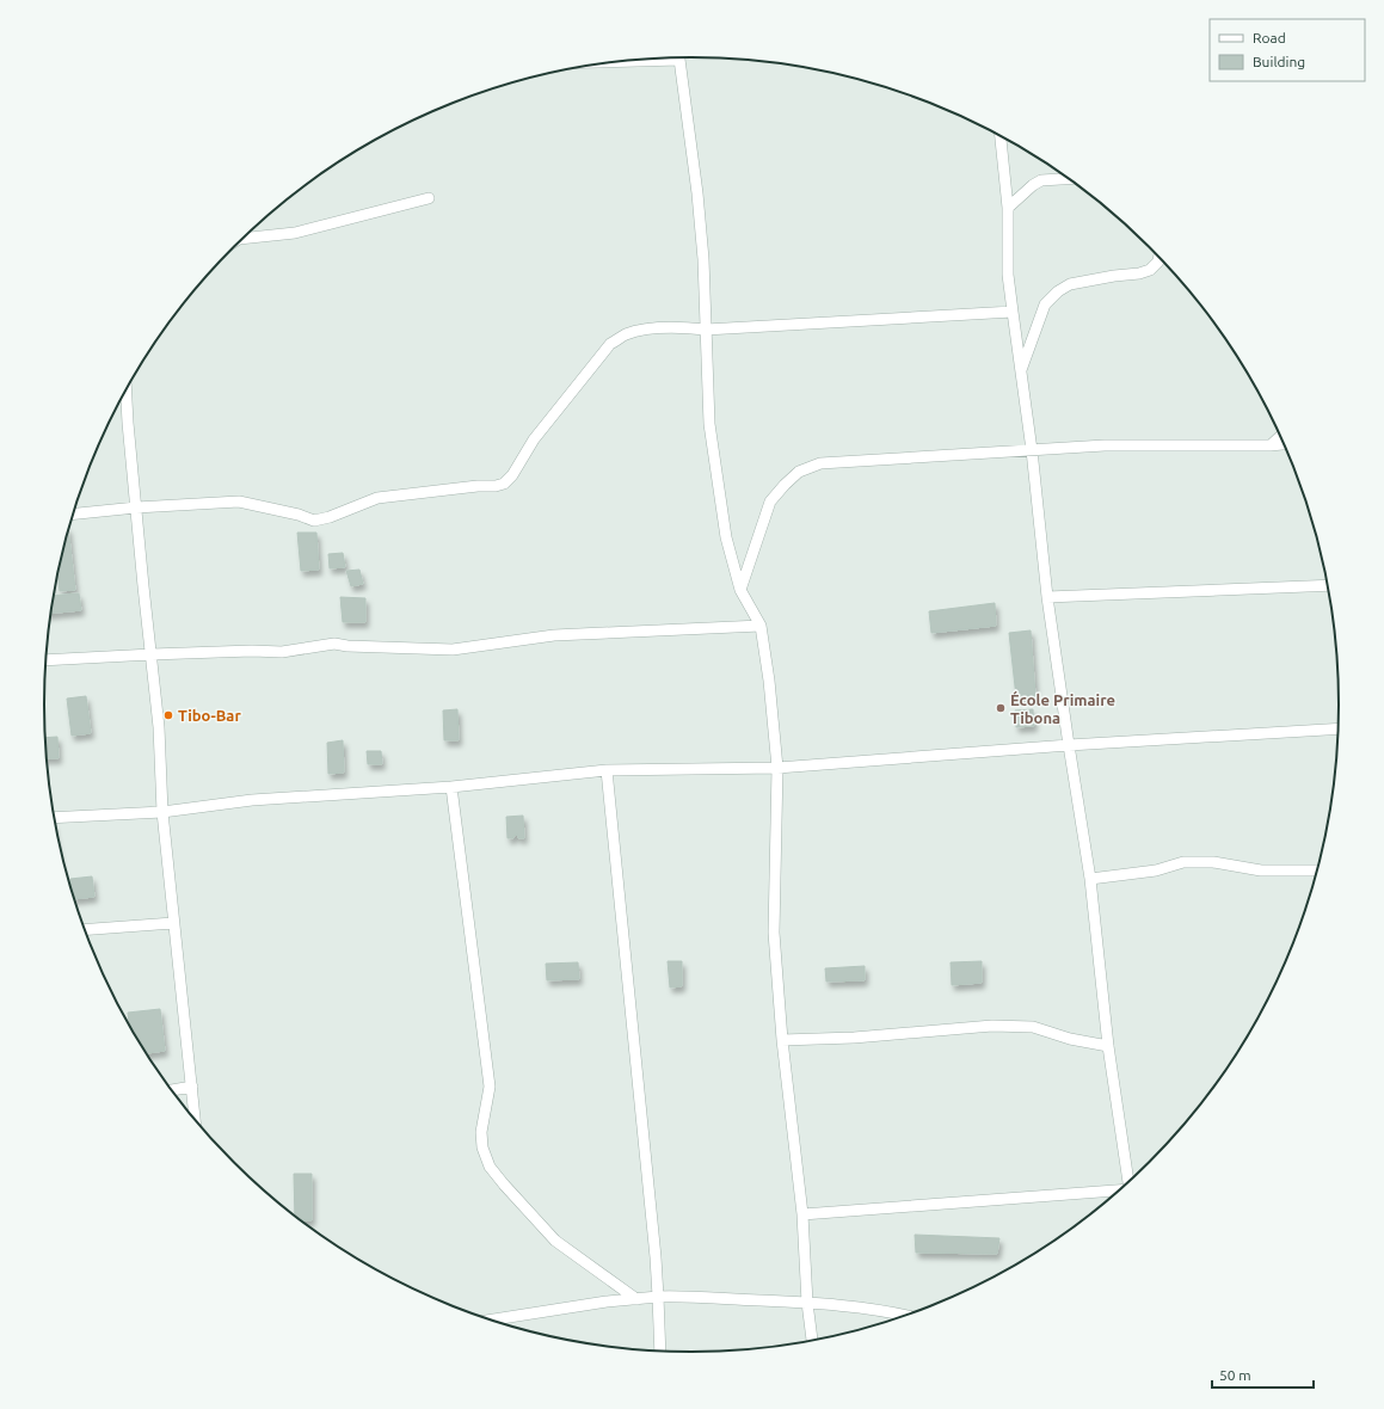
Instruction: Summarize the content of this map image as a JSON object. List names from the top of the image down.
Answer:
{
  "places": ["École Primaire Tibona", "Tibo-Bar"],
  "legend": ["Road", "Building"],
  "scale_bar": "50 m"
}
